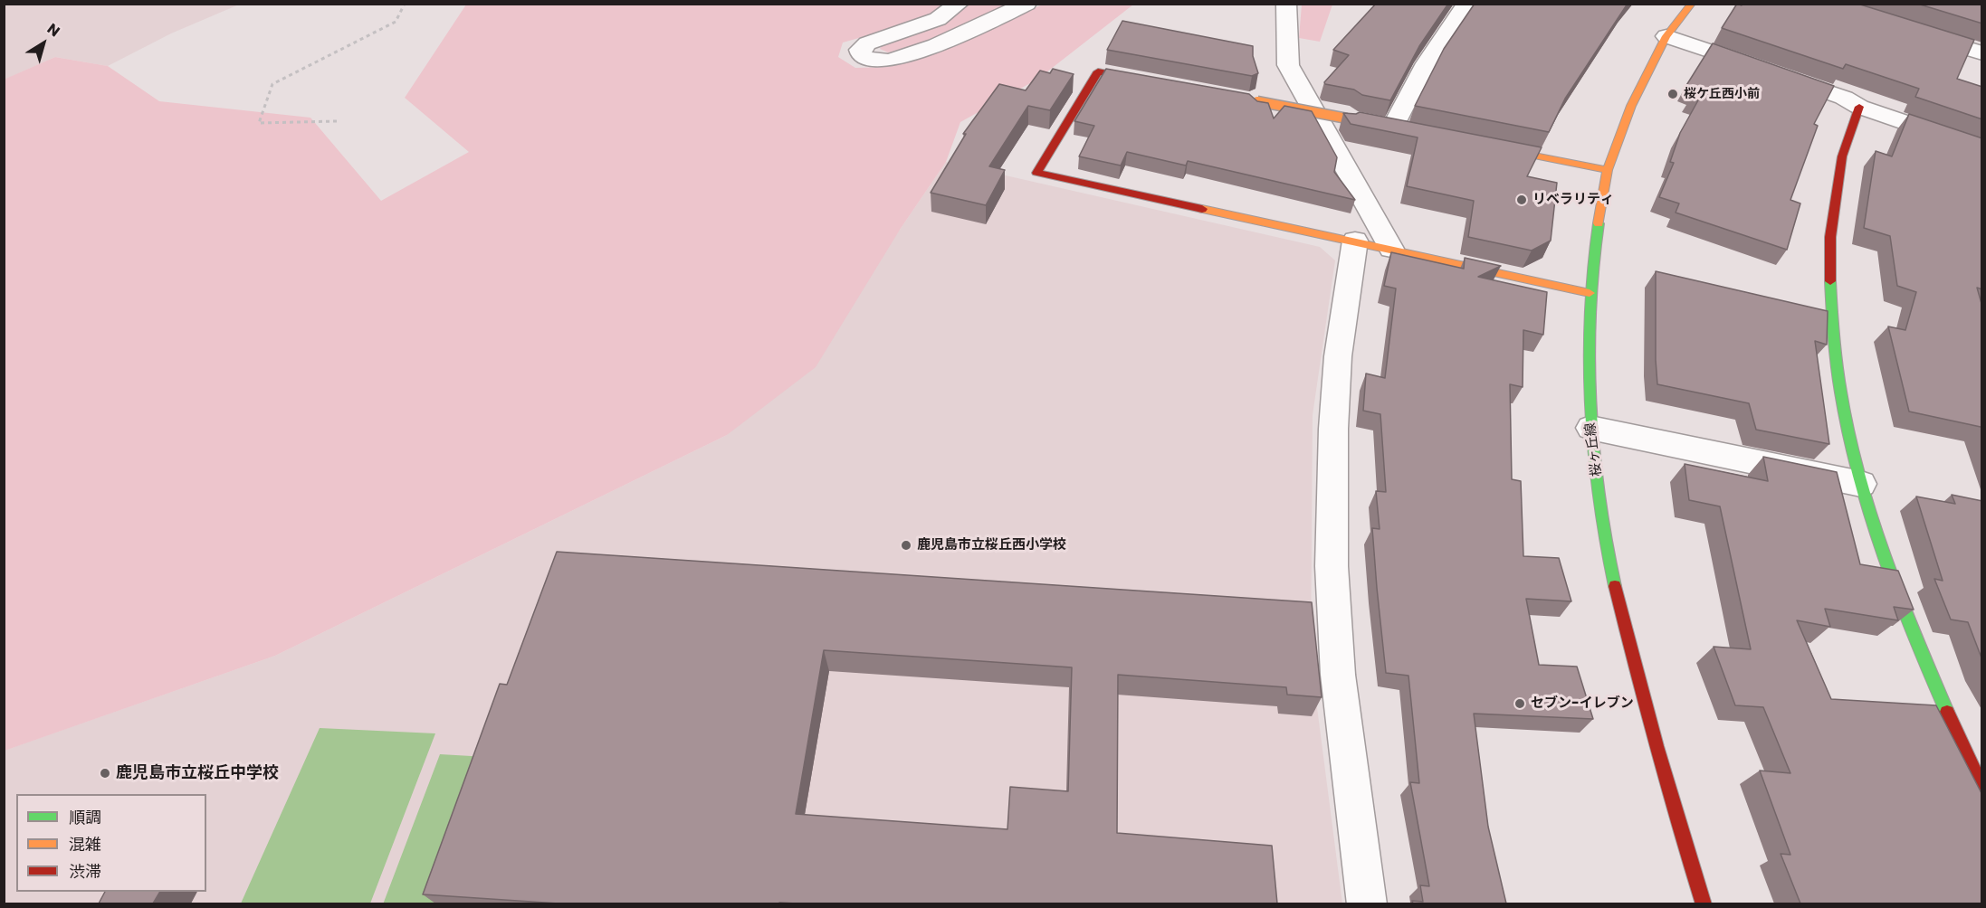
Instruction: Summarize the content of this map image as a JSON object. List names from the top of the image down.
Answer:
{
  "streets": {
    "street": ["桜ヶ丘線"]
  },
  "places": [
    "桜ケ丘西小前",
    "リベラリティ",
    "鹿児島市立桜丘西小学校",
    "セブン-イレブン",
    "鹿児島市立桜丘中学校"
  ],
  "legend": ["順調", "混雑", "渋滞"],
  "north": "top right"
}
